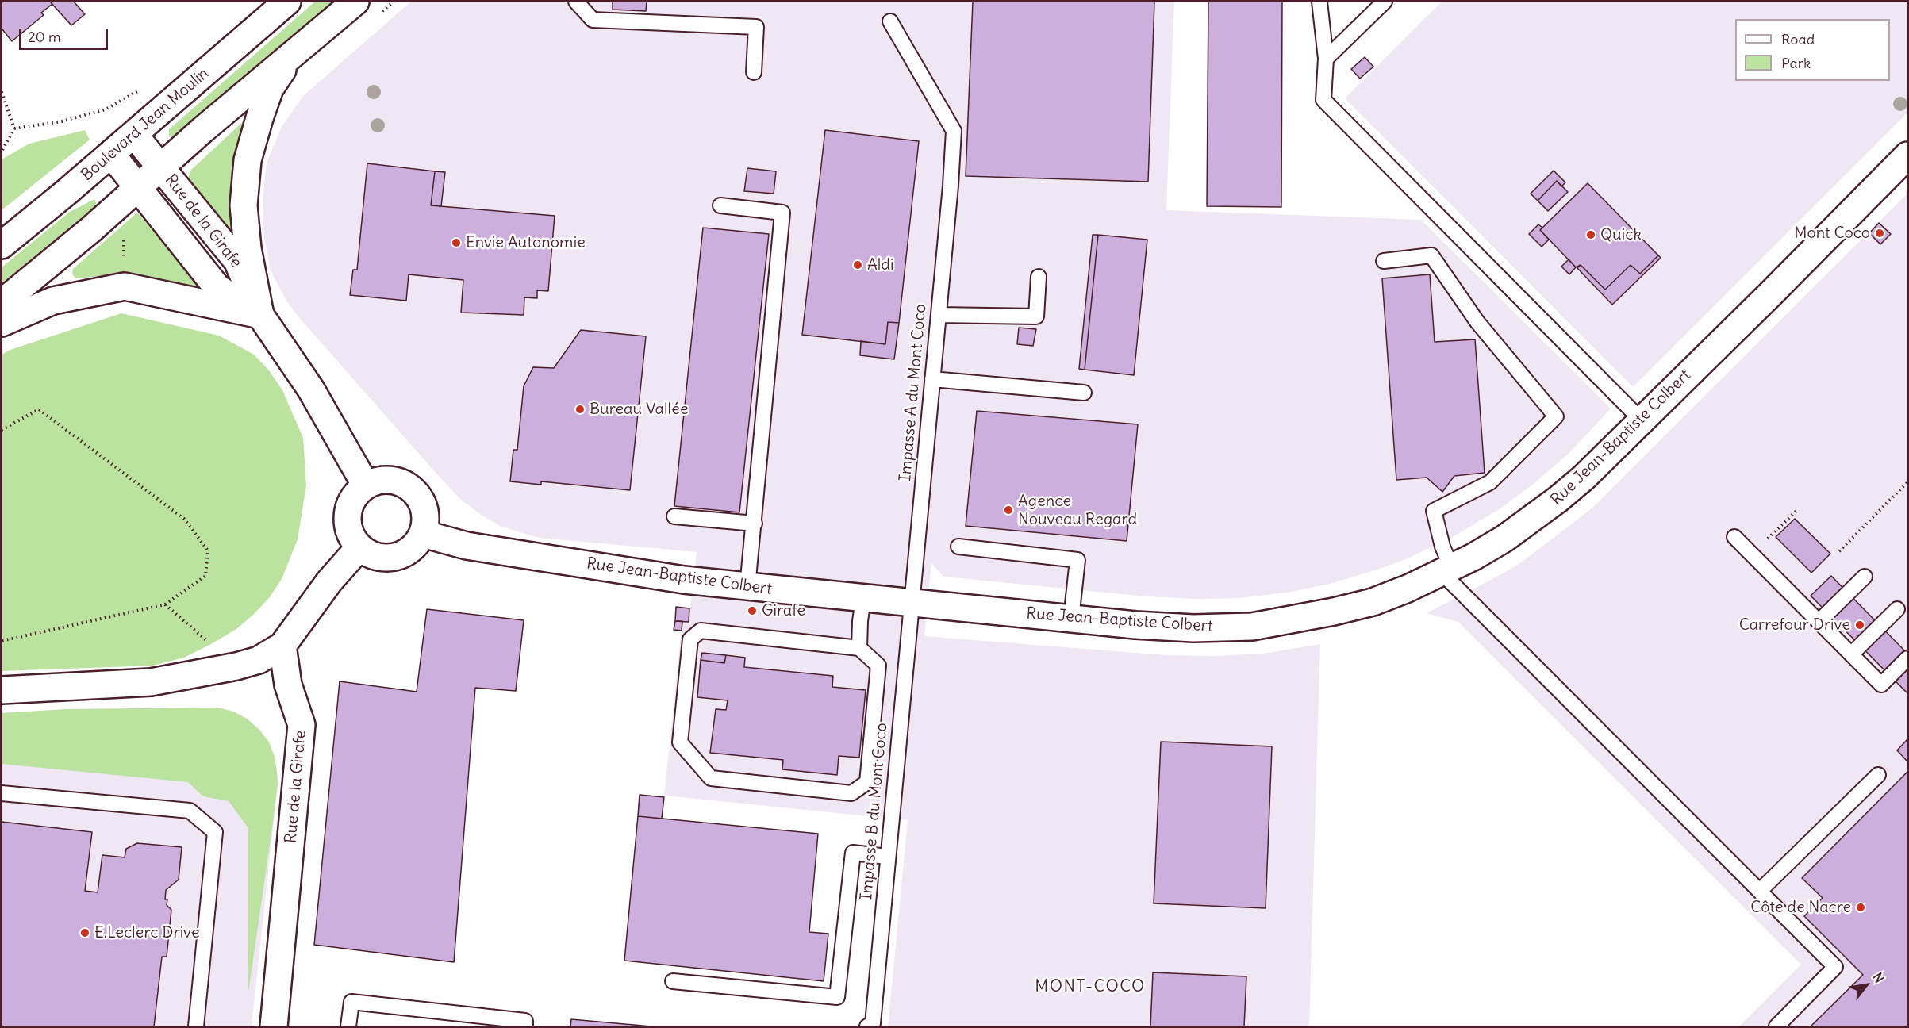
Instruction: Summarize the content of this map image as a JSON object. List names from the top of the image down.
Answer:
{
  "streets": {
    "street": ["Boulevard Jean Moulin", "Rue de la Girafe", "Rue Jean-Baptiste Colbert"],
    "lane": ["Impasse A du Mont Coco", "Impasse B du Mont Coco"]
  },
  "crossings": [
    ["Boulevard Jean Moulin", "Rue de la Girafe"],
    ["Rue de la Girafe", "Rue Jean-Baptiste Colbert"],
    ["Impasse A du Mont Coco", "Rue Jean-Baptiste Colbert"],
    ["Impasse A du Mont Coco", "Impasse B du Mont Coco"],
    ["Rue Jean-Baptiste Colbert", "Impasse B du Mont Coco"]
  ],
  "districts": ["MONT-COCO"],
  "places": [
    "Mont Coco",
    "Quick",
    "Envie Autonomie",
    "Aldi",
    "Bureau Vallée",
    "Agence Nouveau Regard",
    "Girafe",
    "Carrefour Drive",
    "Côte de Nacre",
    "E.Leclerc Drive"
  ],
  "legend": ["Road", "Park"],
  "scale_bar": "20 m",
  "north": "top right"
}
